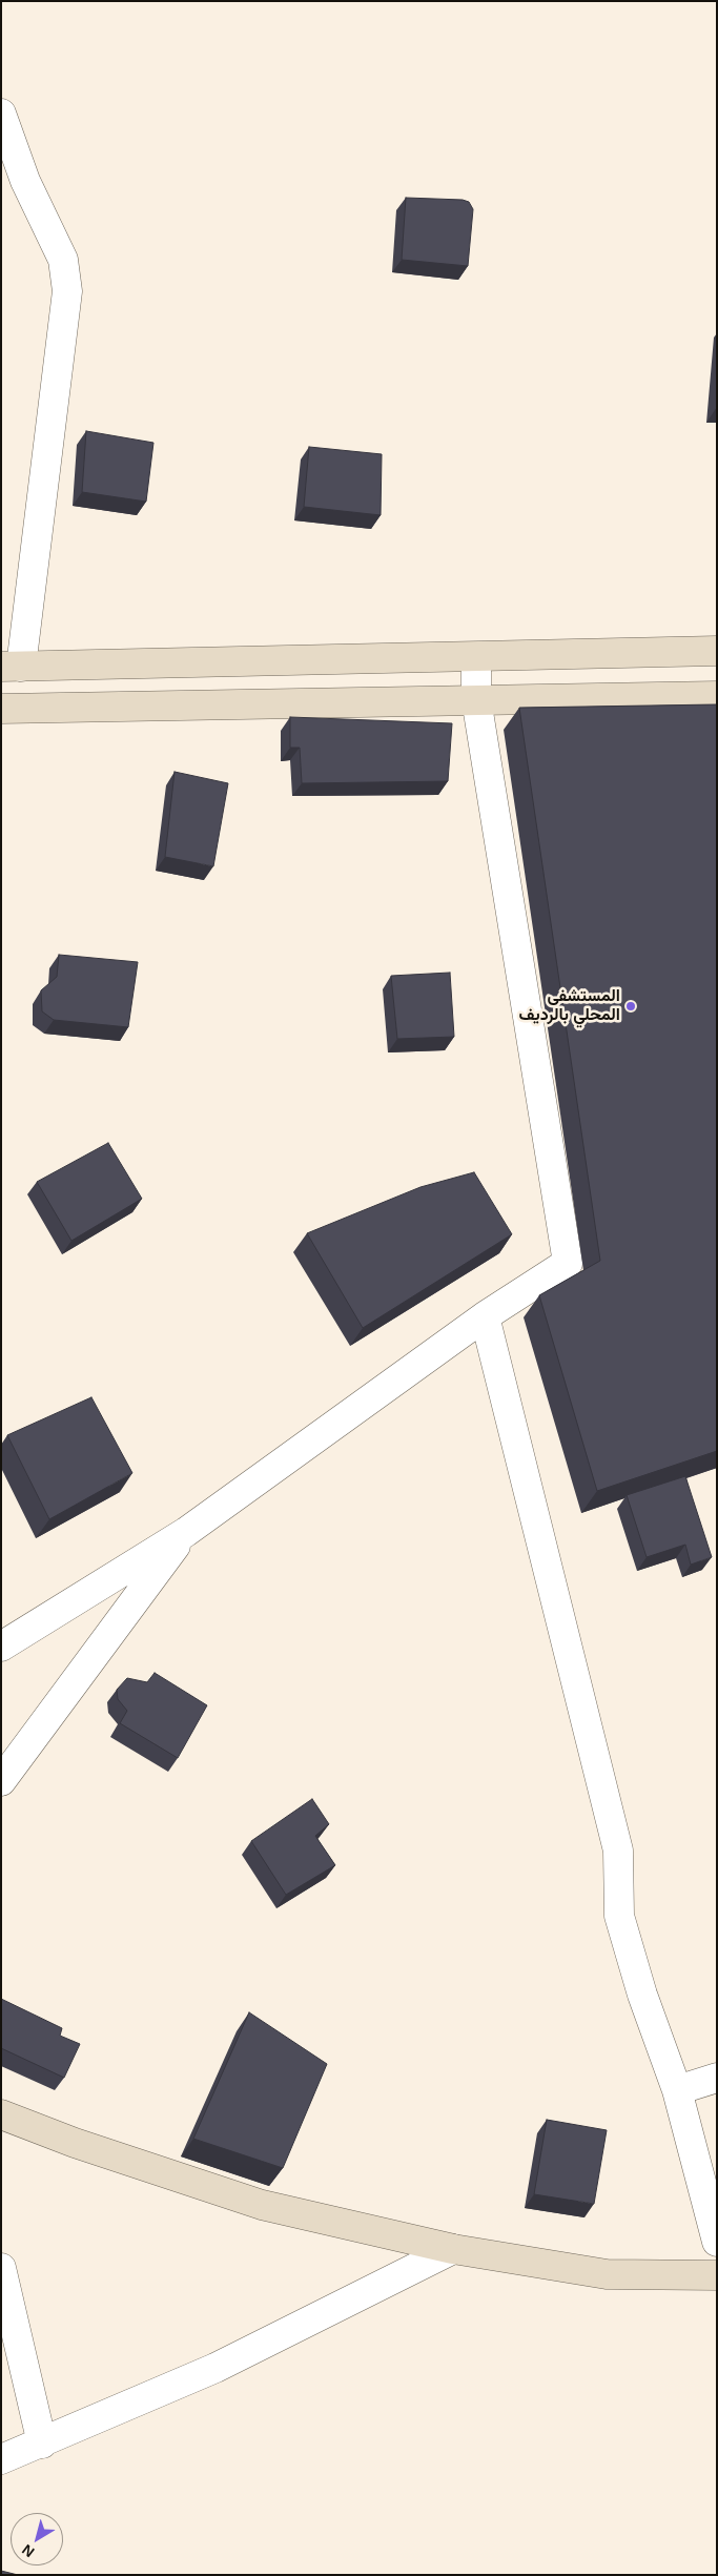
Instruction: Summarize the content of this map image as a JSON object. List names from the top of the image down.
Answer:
{
  "places": ["المستشفى المحلي بالرديف"],
  "north": "bottom left"
}
